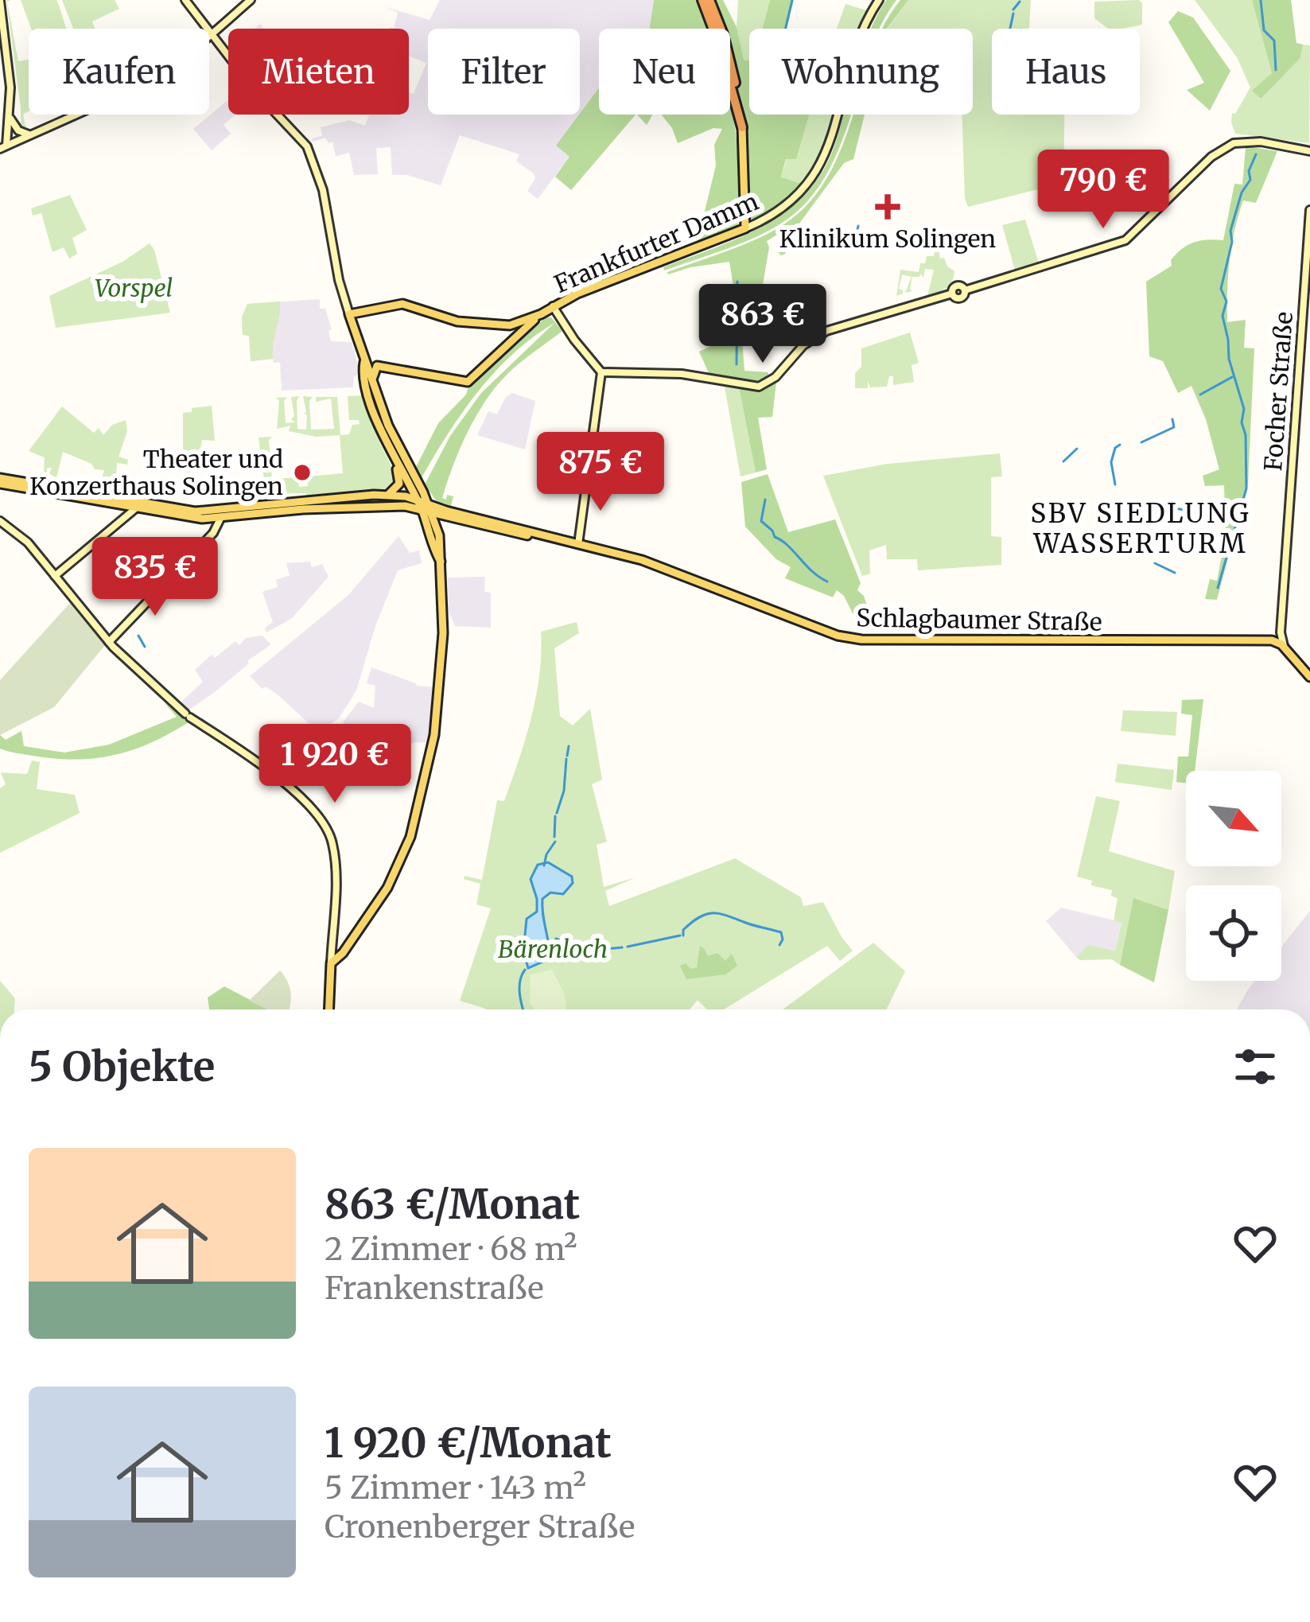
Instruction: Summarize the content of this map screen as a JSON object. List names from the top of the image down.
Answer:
{
  "streets": {
    "main road": ["Frankfurter Damm", "Focher Straße", "Schlagbaumer Straße"]
  },
  "crossings": [
    ["Focher Straße", "Schlagbaumer Straße"]
  ],
  "districts": ["SBV SIEDLUNG WASSERTURM"],
  "parks": ["Vorspel", "Bärenloch"],
  "places": {
    "health": ["Klinikum Solingen"],
    "other": ["Theater und Konzerthaus Solingen"]
  },
  "north": "bottom right",
  "page": {
    "chip": [
      "Kaufen",
      "Mieten",
      "Filter",
      "Neu",
      "Wohnung",
      "Haus"
    ],
    "price": [
      "790 €",
      "863 €",
      "875 €",
      "835 €",
      "1 920 €"
    ],
    "heading": "5 Objekte",
    "list": [
      {
        "name": "863 €/Monat",
        "note": "2 Zimmer · 68 m² · Frankenstraße"
      },
      {
        "name": "1 920 €/Monat",
        "note": "5 Zimmer · 143 m² · Cronenberger Straße"
      }
    ]
  }
}
